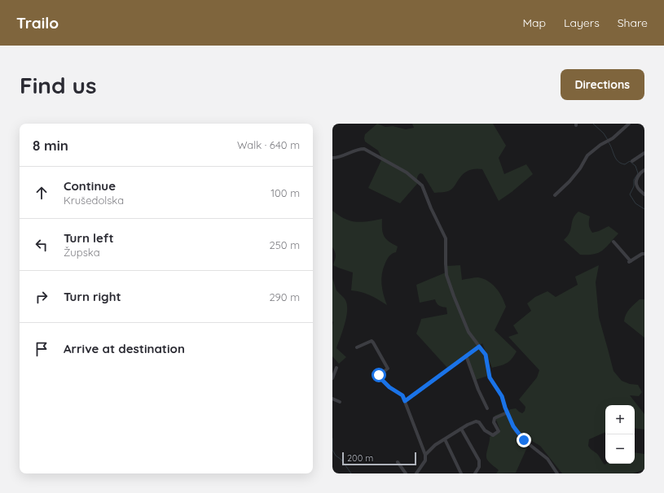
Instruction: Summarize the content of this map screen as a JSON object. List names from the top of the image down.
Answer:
{
  "scale_bar": "200 m",
  "page": {
    "header": "Trailo",
    "nav": ["Map", "Layers", "Share"],
    "buttons": "Directions",
    "title": "Find us",
    "heading": ["8 min", "Walk · 640 m"],
    "list": [
      ["Continue", "Krušedolska", "100 m"],
      ["Turn left", "Župska", "250 m"],
      ["Turn right", "290 m"],
      "Arrive at destination"
    ],
    "map_buttons": ["+", "−"],
    "scale": "200 m"
  }
}
